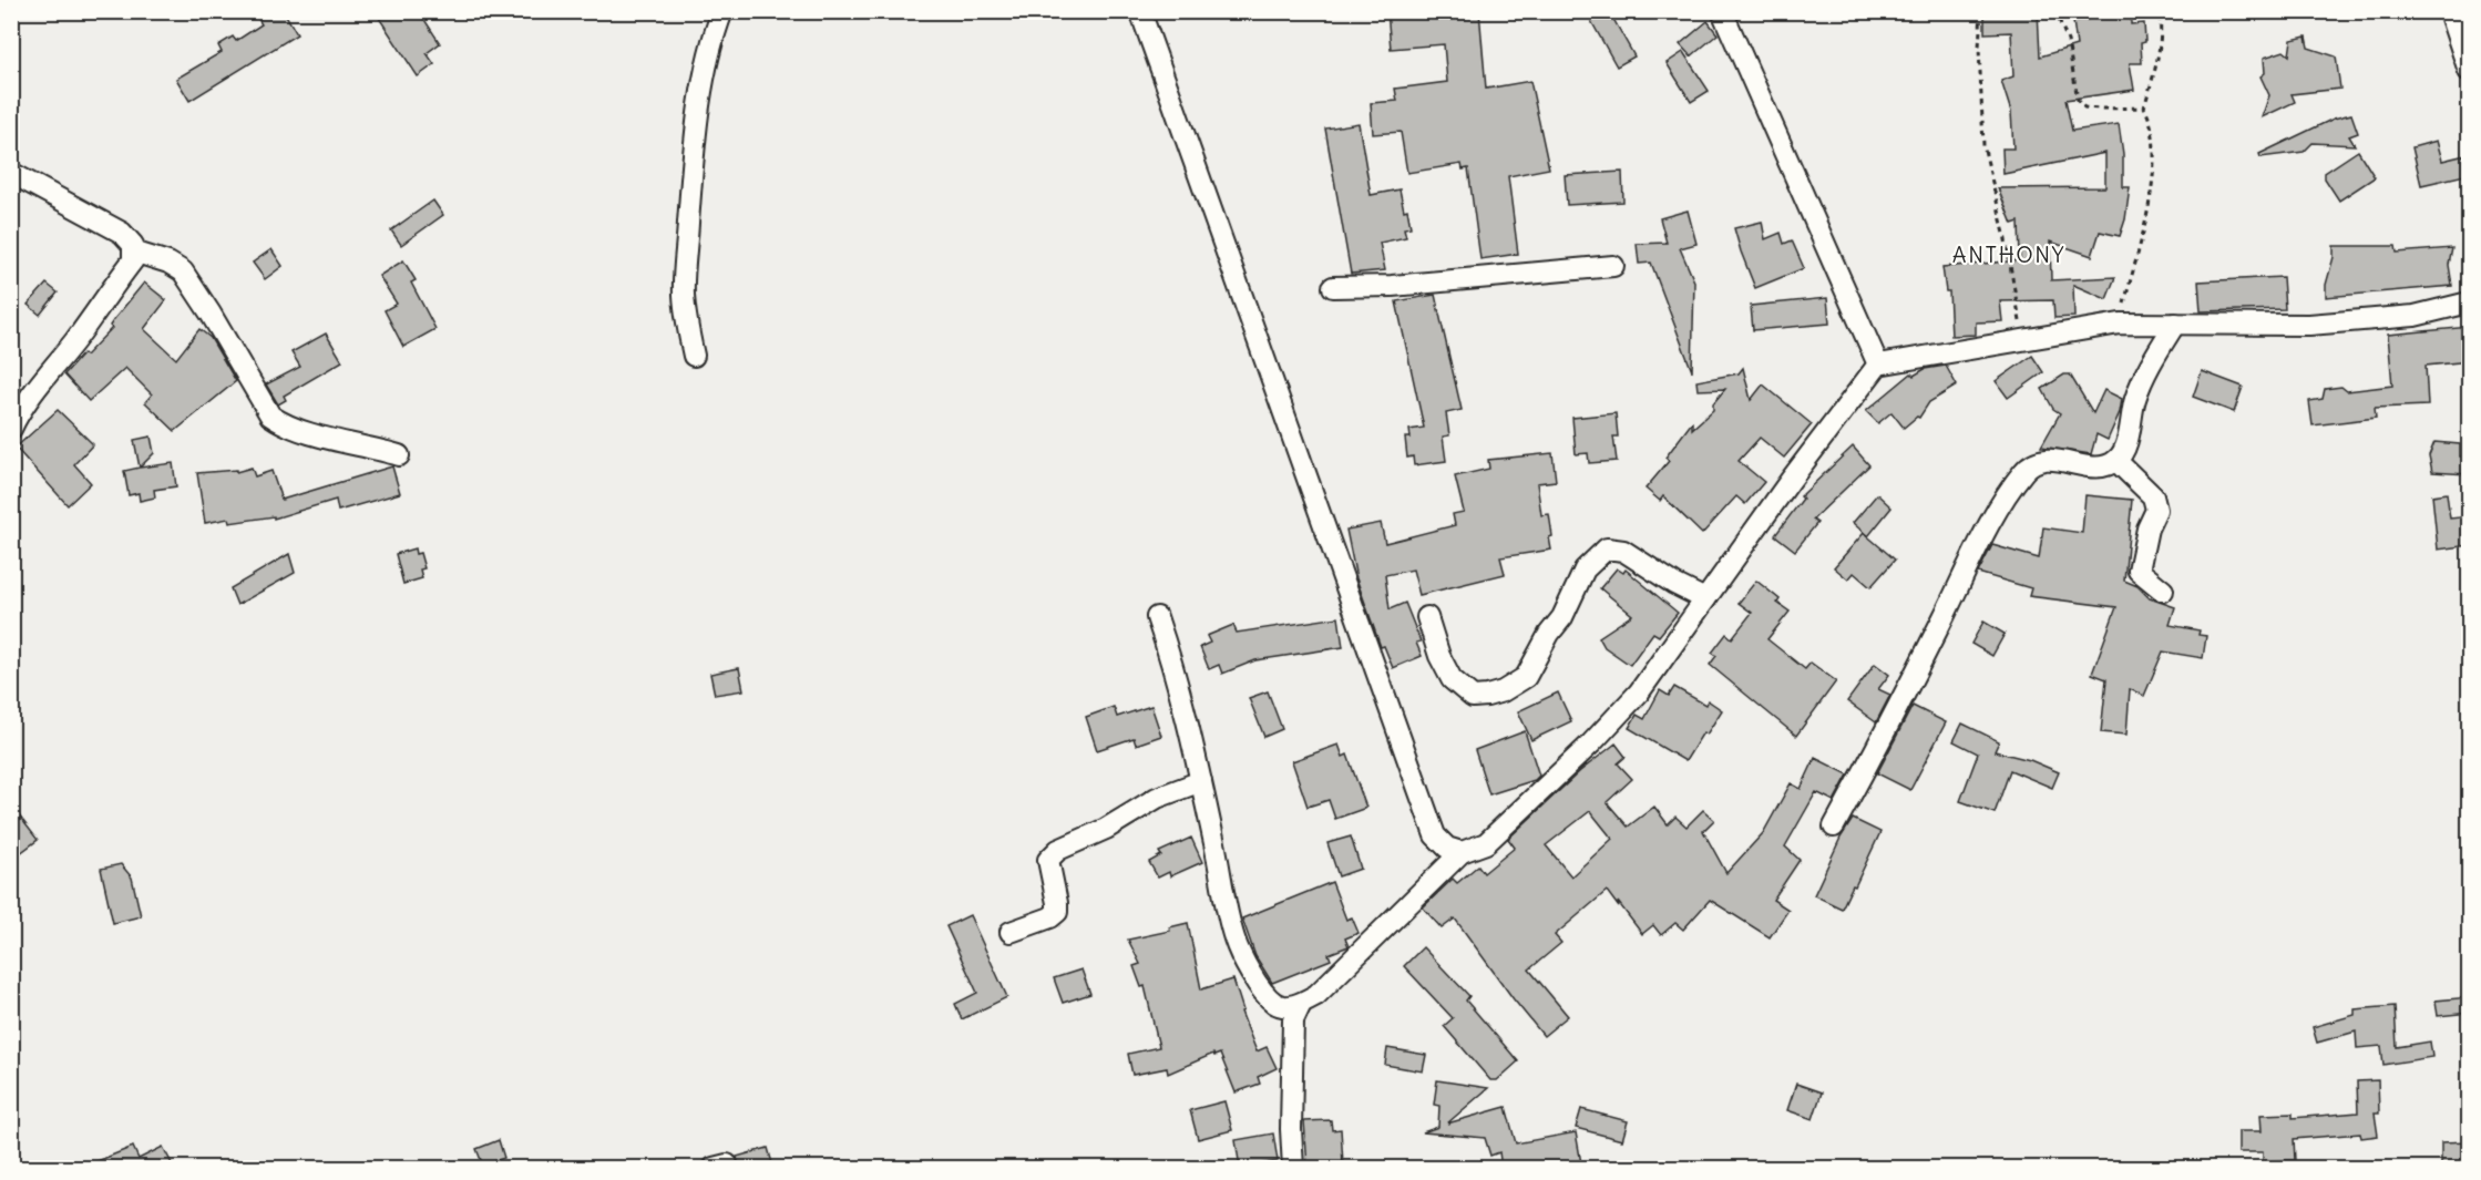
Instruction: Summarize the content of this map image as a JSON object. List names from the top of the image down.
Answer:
{
  "districts": ["ANTHONY"]
}
